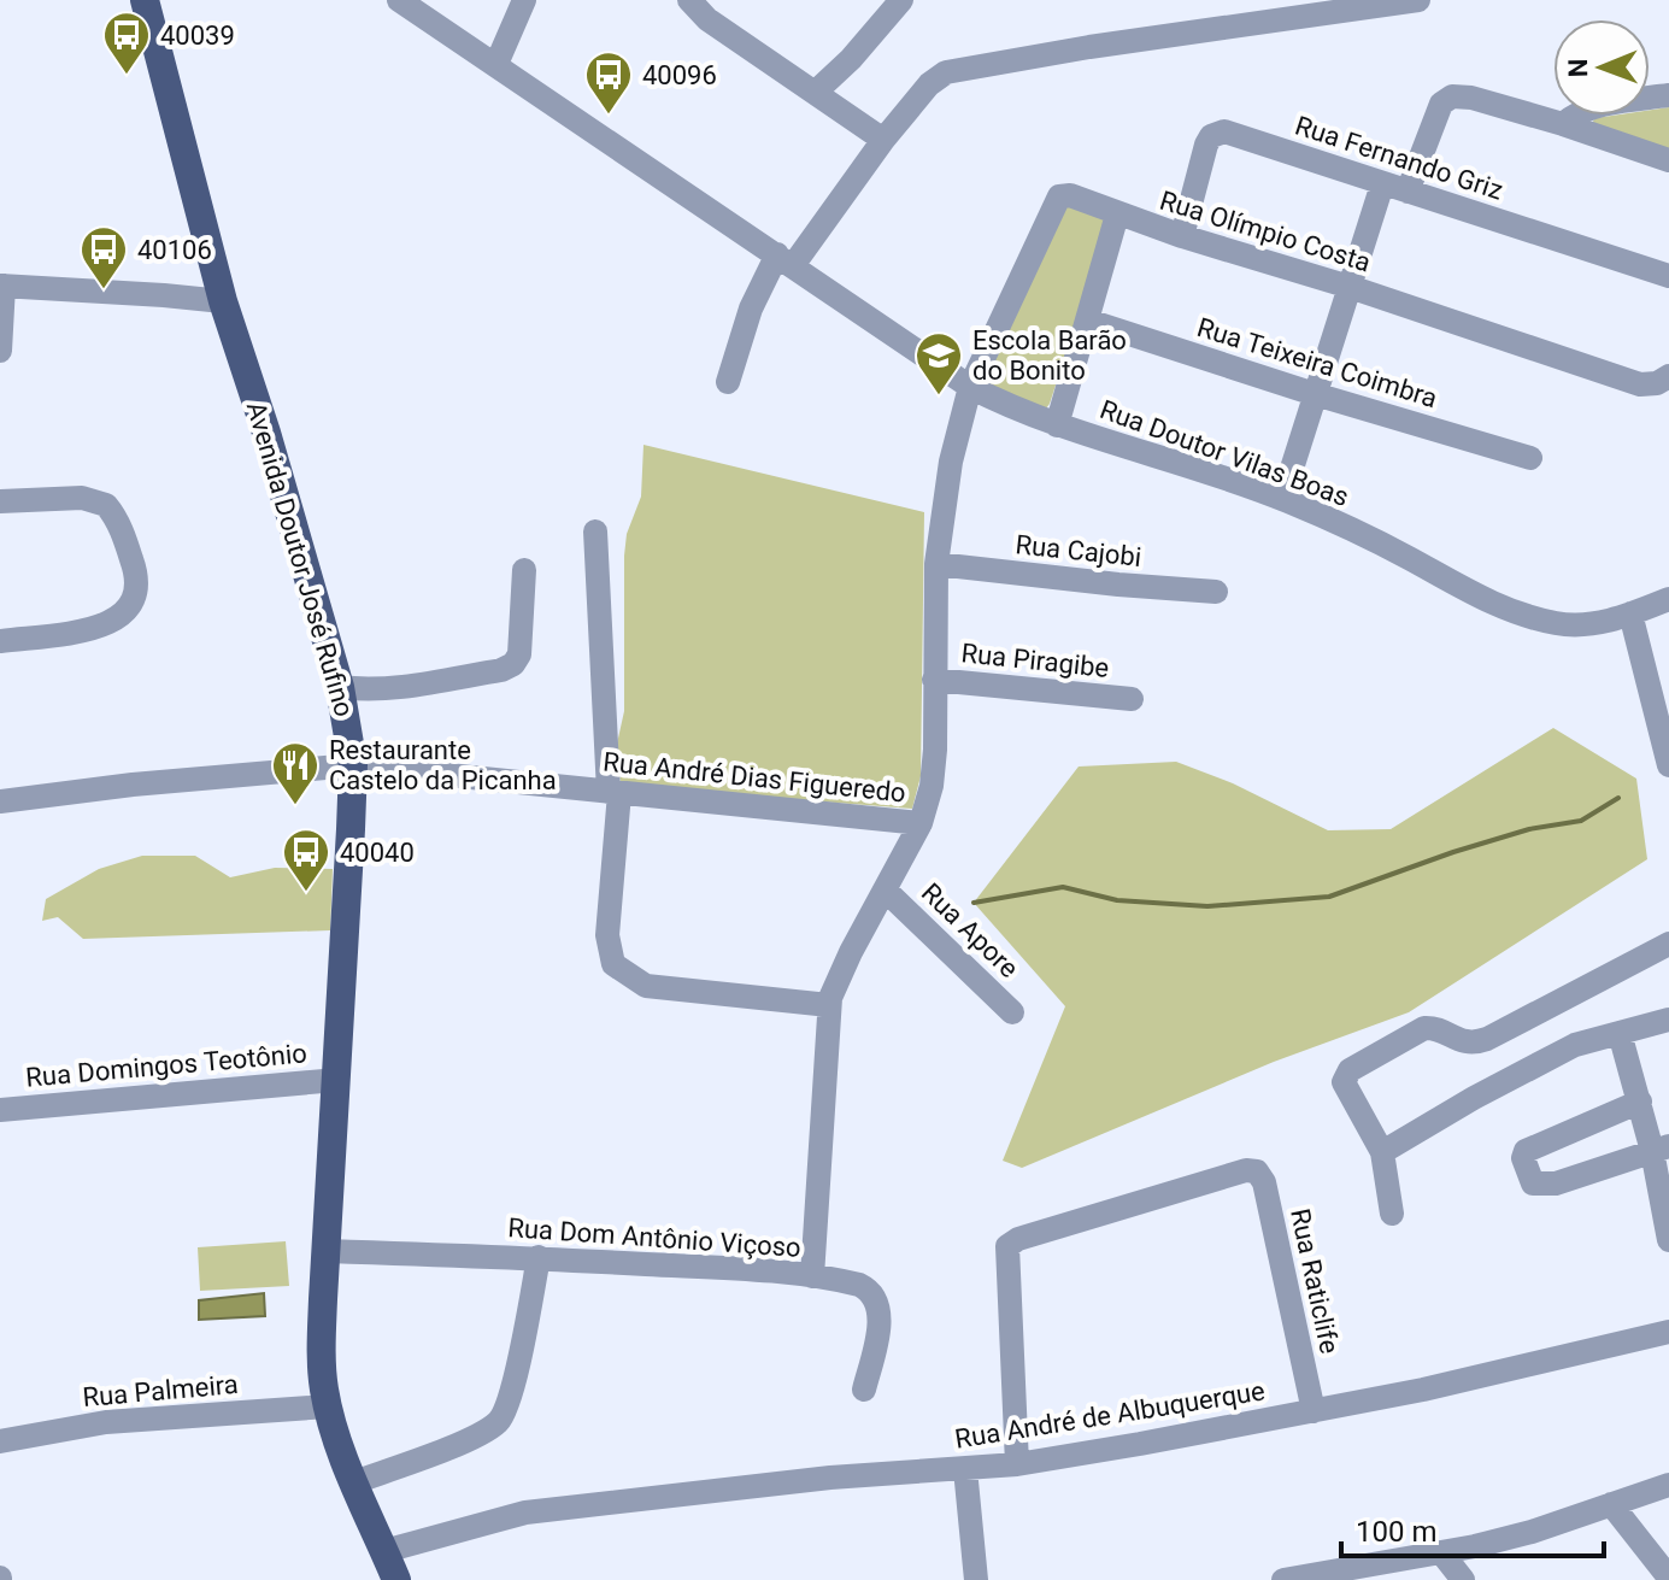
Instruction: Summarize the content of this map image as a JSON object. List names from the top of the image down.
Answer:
{
  "streets": {
    "main road": ["Avenida Doutor José Rufino"],
    "street": [
      "Rua Fernando Griz",
      "Rua Olímpio Costa",
      "Rua Teixeira Coimbra",
      "Rua Doutor Vilas Boas",
      "Rua Cajobi",
      "Rua Piragibe",
      "Rua André Dias Figueredo",
      "Rua Apore",
      "Rua Domingos Teotônio",
      "Rua Dom Antônio Viçoso",
      "Rua Raticlife",
      "Rua Palmeira",
      "Rua André de Albuquerque"
    ]
  },
  "crossings": [
    ["Rua Fernando Griz", "Rua Olímpio Costa"],
    ["Rua Olímpio Costa", "Rua Doutor Vilas Boas"],
    ["Rua Olímpio Costa", "Rua Dom Antônio Viçoso"],
    ["Rua Doutor Vilas Boas", "Rua Dom Antônio Viçoso"],
    ["Rua Cajobi", "Rua Dom Antônio Viçoso"],
    ["Avenida Doutor José Rufino", "Rua André Dias Figueredo"],
    ["Avenida Doutor José Rufino", "Rua Domingos Teotônio"],
    ["Avenida Doutor José Rufino", "Rua Dom Antônio Viçoso"],
    ["Avenida Doutor José Rufino", "Rua Palmeira"],
    ["Avenida Doutor José Rufino", "Rua André de Albuquerque"],
    ["Rua Piragibe", "Rua Dom Antônio Viçoso"],
    ["Rua André Dias Figueredo", "Rua Dom Antônio Viçoso"],
    ["Rua Apore", "Rua Dom Antônio Viçoso"],
    ["Rua Raticlife", "Rua André de Albuquerque"]
  ],
  "places": {
    "bus stop": [
      "40039",
      "40096",
      "40106",
      "40040"
    ],
    "school or university": ["Escola Barão do Bonito"],
    "restaurant": ["Restaurante Castelo da Picanha"]
  },
  "scale_bar": "100 m",
  "north": "left"
}
